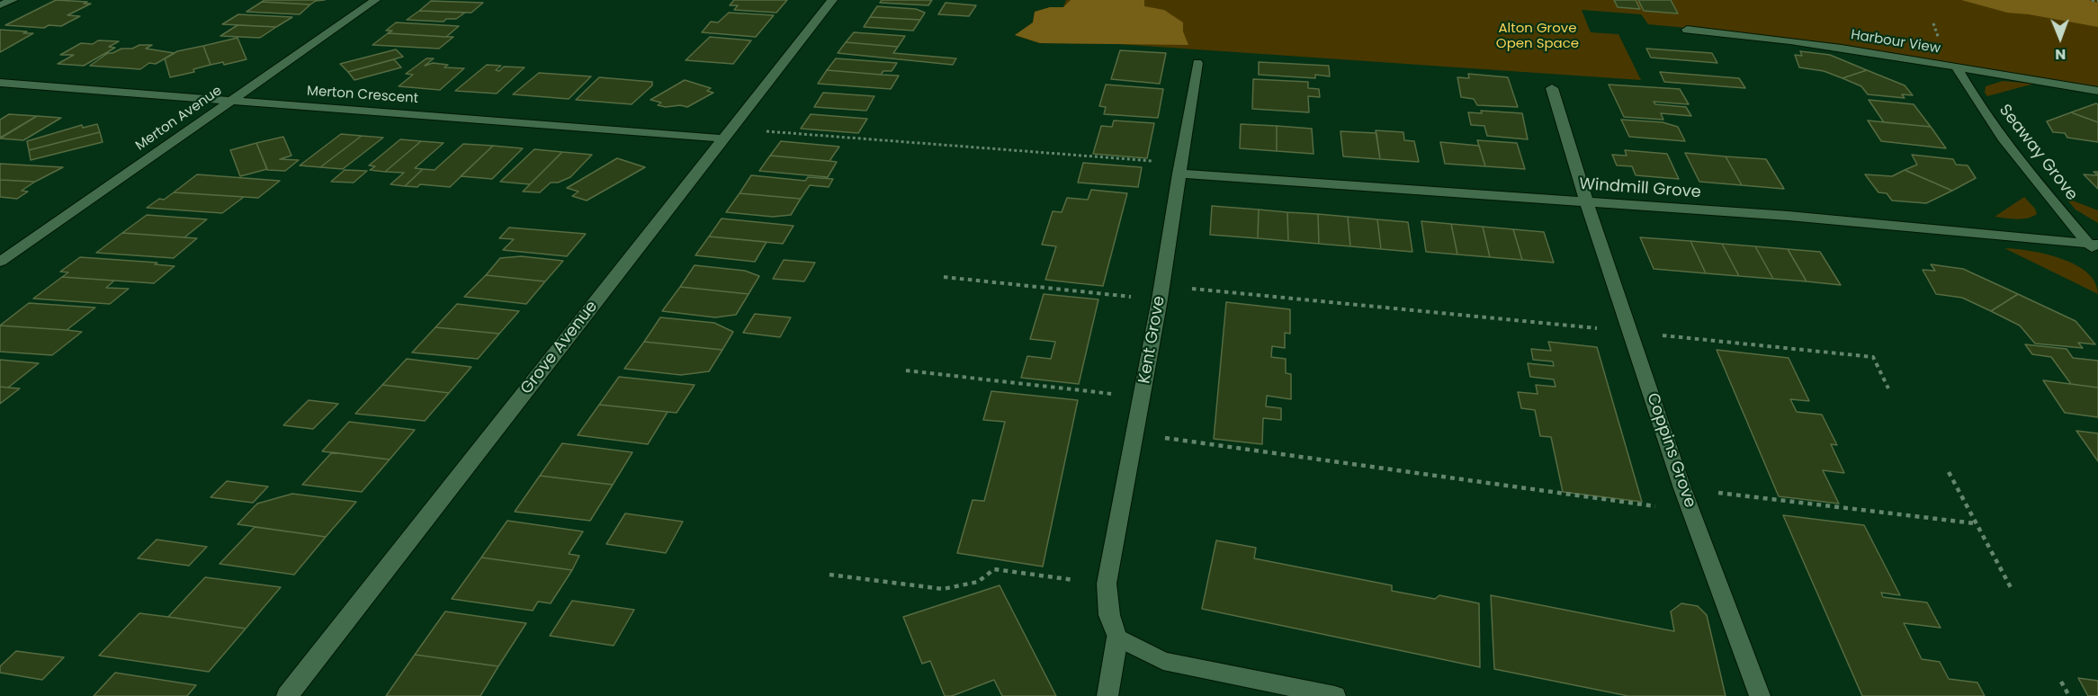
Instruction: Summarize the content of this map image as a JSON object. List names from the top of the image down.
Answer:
{
  "streets": {
    "street": [
      "Harbour View",
      "Merton Crescent",
      "Merton Avenue",
      "Seaway Grove",
      "Windmill Grove",
      "Kent Grove",
      "Grove Avenue",
      "Coppins Grove"
    ]
  },
  "crossings": [
    ["Harbour View", "Seaway Grove"],
    ["Merton Crescent", "Merton Avenue"],
    ["Merton Crescent", "Grove Avenue"],
    ["Seaway Grove", "Windmill Grove"],
    ["Windmill Grove", "Kent Grove"],
    ["Windmill Grove", "Coppins Grove"]
  ],
  "parks": ["Alton Grove Open Space"],
  "north": "bottom"
}
